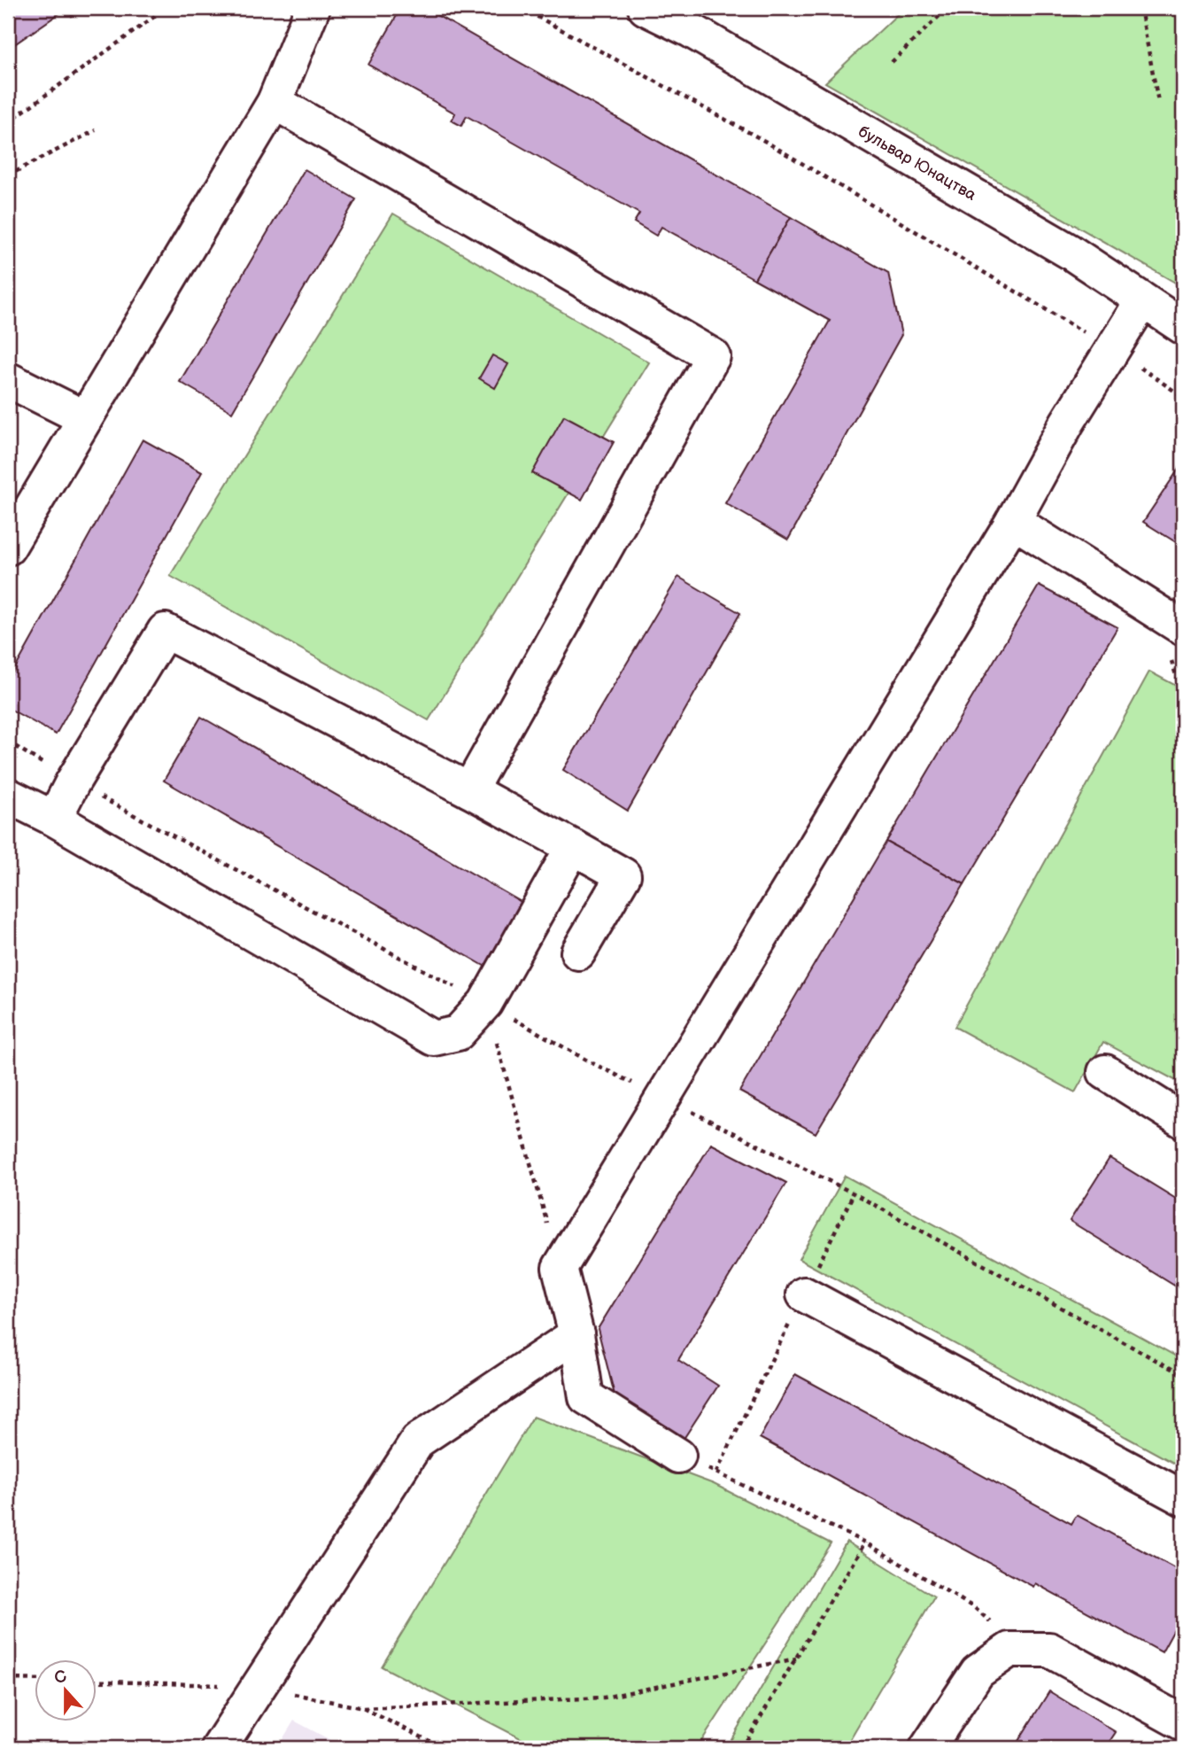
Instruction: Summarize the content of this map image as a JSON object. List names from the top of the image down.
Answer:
{
  "streets": {
    "street": ["бульвар Юнацтва"]
  },
  "north": "top"
}
